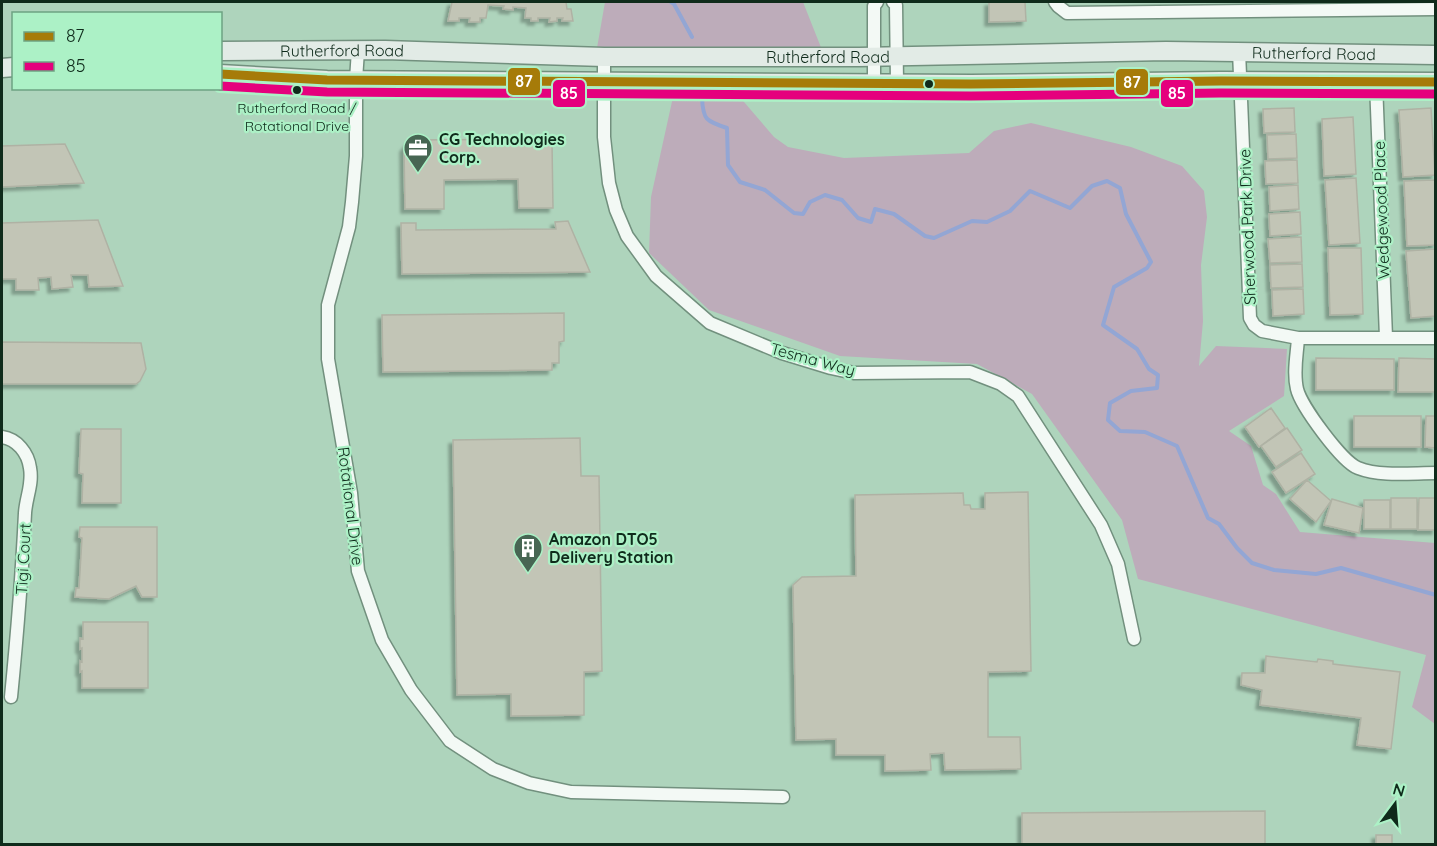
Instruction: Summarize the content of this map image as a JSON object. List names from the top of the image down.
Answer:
{
  "streets": {
    "main road": ["Rutherford Road"],
    "street": [
      "Wedgewood Place",
      "Sherwood Park Drive",
      "Tesma Way",
      "Rotational Drive",
      "Tigi Court"
    ]
  },
  "crossings": [
    ["Rutherford Road", "Wedgewood Place"],
    ["Rutherford Road", "Sherwood Park Drive"],
    ["Rutherford Road", "Tesma Way"],
    ["Rutherford Road", "Rotational Drive"],
    ["Wedgewood Place", "Sherwood Park Drive"]
  ],
  "places": {
    "other": ["Rutherford Road / Rotational Drive"],
    "office": ["CG Technologies Corp."],
    "building": ["Amazon DTO5 Delivery Station"]
  },
  "lines": ["transit line 87", "transit line 85"],
  "legend": ["87", "85"],
  "north": "top"
}
